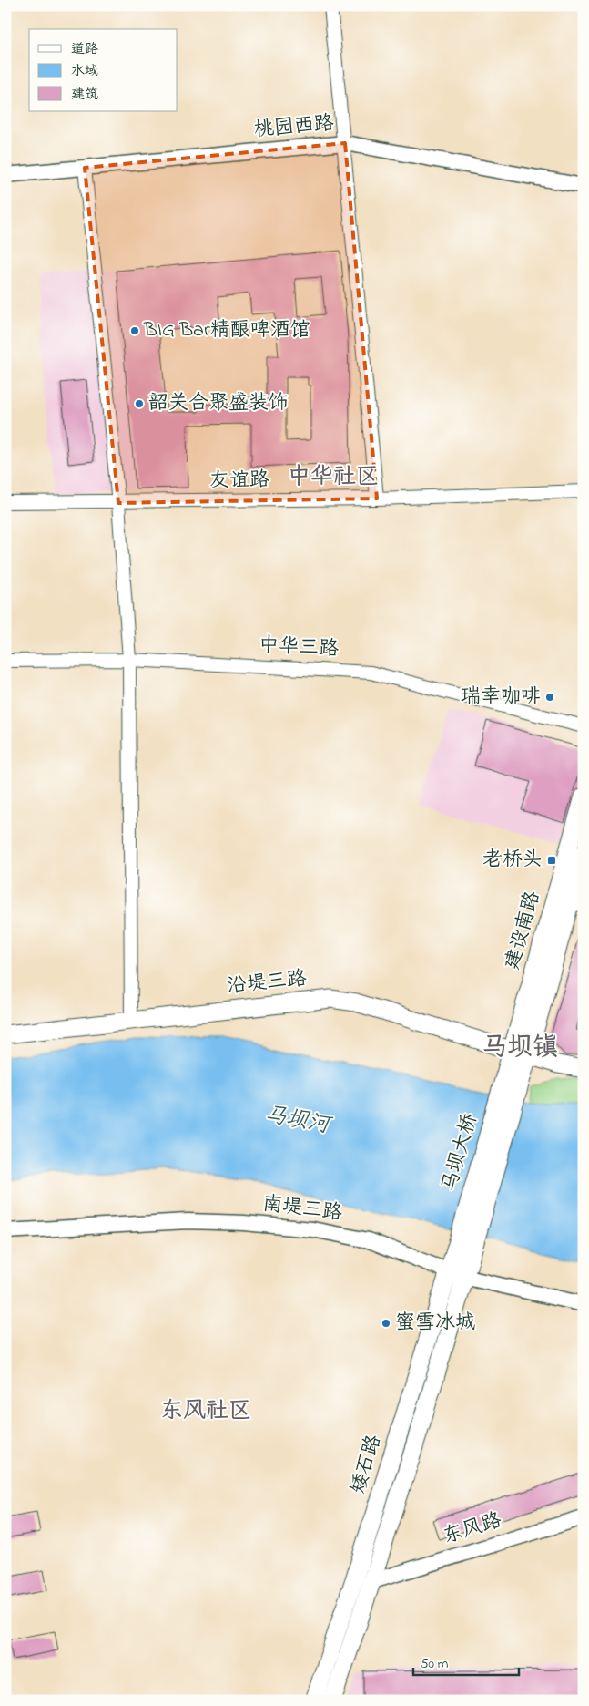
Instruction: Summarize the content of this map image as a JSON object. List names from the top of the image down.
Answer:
{
  "streets": {
    "main road": [
      "建设南路",
      "沿堤三路",
      "马坝大桥",
      "矮石路"
    ],
    "street": [
      "桃园西路",
      "友谊路",
      "中华三路",
      "南堤三路",
      "东风路"
    ]
  },
  "crossings": [
    ["建设南路", "沿堤三路"],
    ["建设南路", "马坝大桥"],
    ["马坝大桥", "矮石路"],
    ["南堤三路", "矮石路"],
    ["矮石路", "东风路"]
  ],
  "districts": ["中华社区", "马坝镇", "东风社区"],
  "water": ["马坝河"],
  "places": {
    "other": [
      "BIG Bar精酿啤酒馆",
      "韶关合聚盛装饰",
      "瑞幸咖啡",
      "蜜雪冰城"
    ],
    "transit": ["老桥头"]
  },
  "legend": ["道路", "水域", "建筑"],
  "scale_bar": "50 m"
}
